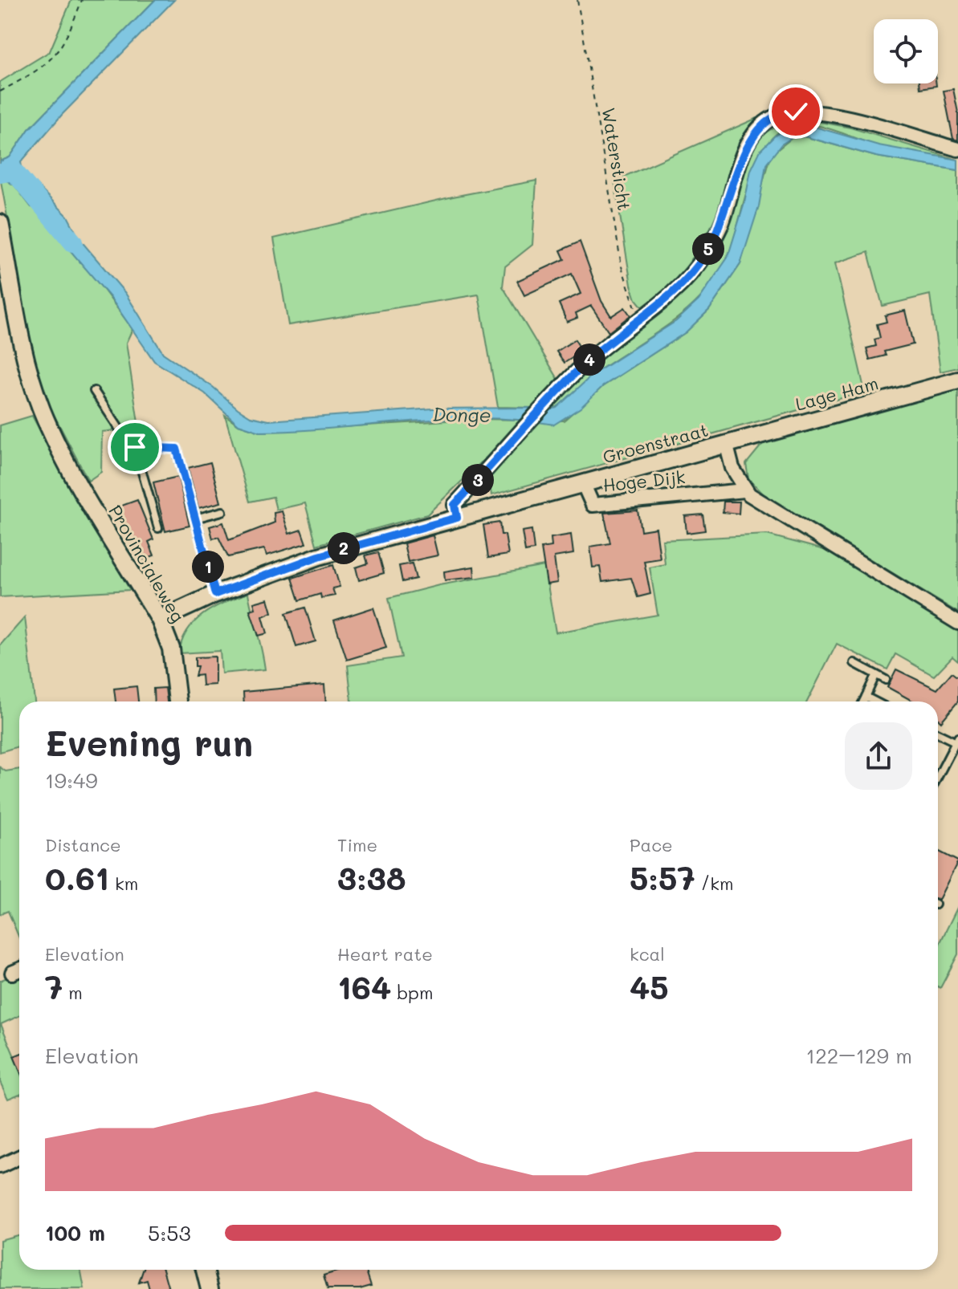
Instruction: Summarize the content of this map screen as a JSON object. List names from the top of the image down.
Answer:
{
  "streets": {
    "street": [
      "Lage Ham",
      "Groenstraat",
      "Hoge Dijk",
      "Provincialeweg"
    ],
    "path": ["Watersticht"]
  },
  "crossings": [
    ["Lage Ham", "Groenstraat"],
    ["Groenstraat", "Hoge Dijk"],
    ["Hoge Dijk", "Provincialeweg"]
  ],
  "water": ["Donge"],
  "page": {
    "pins": [
      "5",
      "4",
      "3",
      "2",
      "1"
    ],
    "heading": ["Evening run", "19:49"],
    "stats": [
      ["Distance", "0.61 km"],
      ["Time", "3:38"],
      ["Pace", "5:57 /km"],
      ["Elevation", "7 m"],
      ["Heart rate", "164 bpm"],
      ["kcal", "45"]
    ],
    "chart": ["Elevation", "122–129 m"],
    "list": [
      {
        "name": "100 m",
        "note": "5:53"
      }
    ]
  }
}
